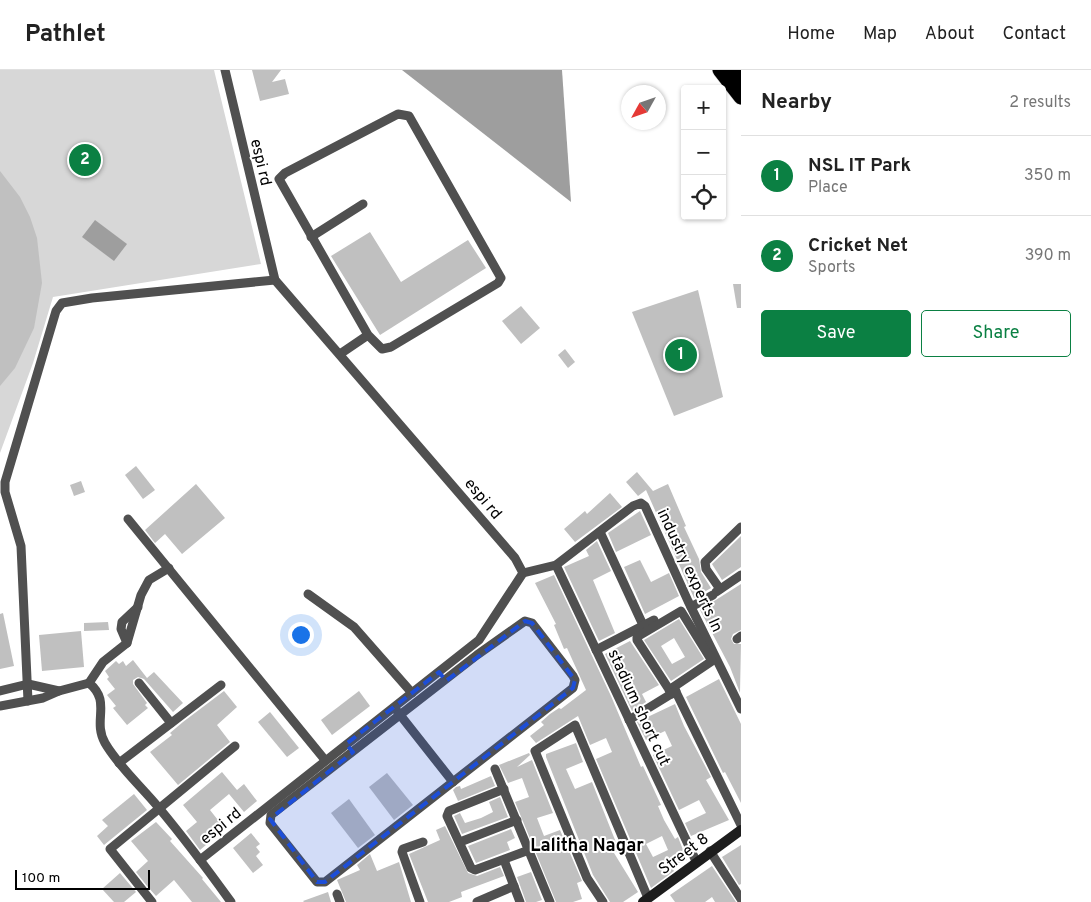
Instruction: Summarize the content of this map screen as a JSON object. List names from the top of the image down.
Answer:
{
  "streets": {
    "street": [
      "espi rd",
      "industry experts ln",
      "stadium short cut",
      "Street 8"
    ]
  },
  "crossings": [
    ["stadium short cut", "Street 8"]
  ],
  "districts": ["Lalitha Nagar"],
  "scale_bar": "100 m",
  "north": "bottom left",
  "page": {
    "header": "Pathlet",
    "nav": [
      "Home",
      "Map",
      "About",
      "Contact"
    ],
    "heading": ["Nearby", "2 results"],
    "map_buttons": ["+", "−"],
    "list": [
      {
        "mark": "1",
        "name": "NSL IT Park",
        "note": "Place",
        "value": "350 m"
      },
      {
        "mark": "2",
        "name": "Cricket Net",
        "note": "Sports",
        "value": "390 m"
      }
    ],
    "pins": ["2", "1"],
    "buttons": ["Save", "Share"],
    "scale": "100 m"
  }
}
